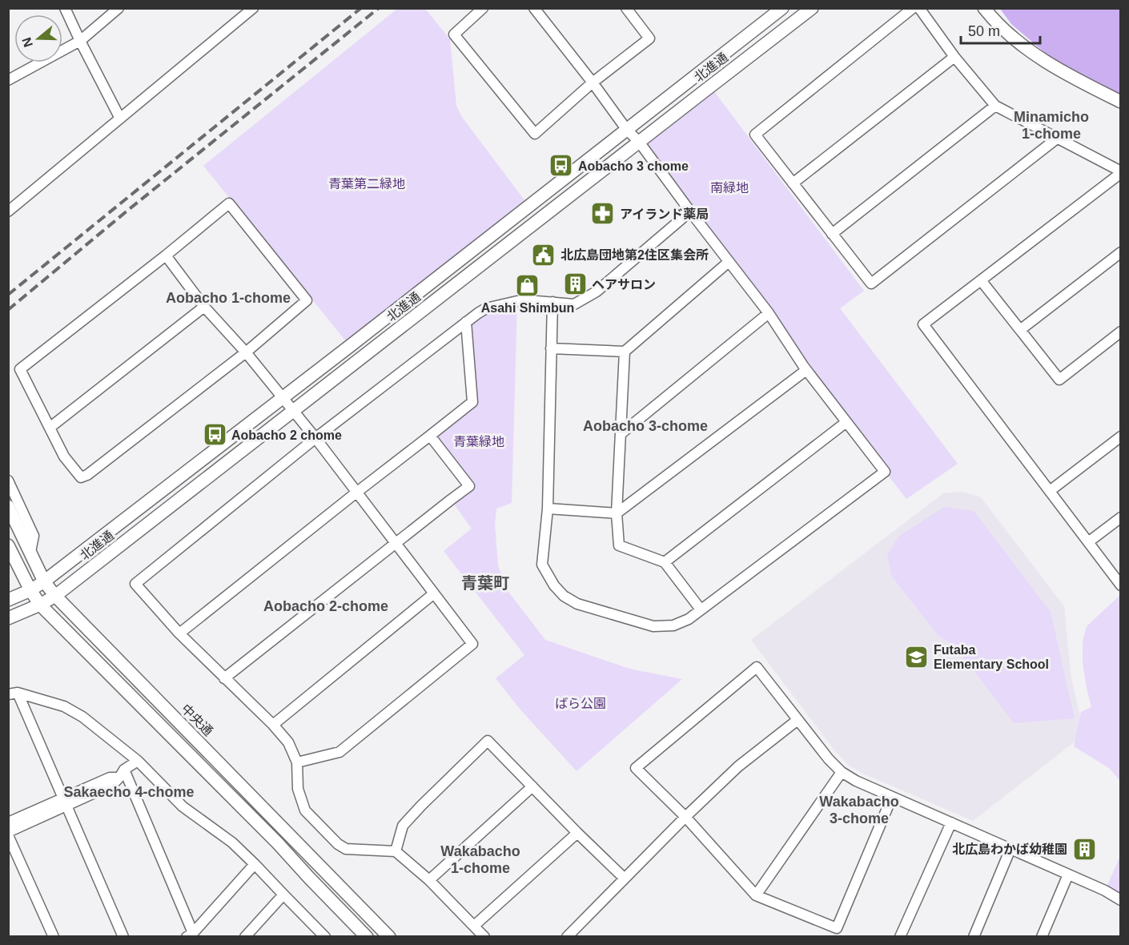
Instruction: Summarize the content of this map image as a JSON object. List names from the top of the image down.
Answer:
{
  "streets": {
    "street": ["北進通", "中央通"]
  },
  "crossings": [
    ["北進通", "中央通"]
  ],
  "districts": [
    "Minamicho 1-chome",
    "Aobacho 1-chome",
    "Aobacho 3-chome",
    "青葉町",
    "Aobacho 2-chome",
    "Sakaecho 4-chome",
    "Wakabacho 3-chome",
    "Wakabacho 1-chome"
  ],
  "parks": [
    "青葉第二緑地",
    "南緑地",
    "青葉緑地",
    "ばら公園"
  ],
  "places": {
    "bus stop": ["Aobacho 3 chome", "Aobacho 2 chome"],
    "pharmacy": ["アイランド薬局"],
    "public building": ["北広島団地第2住区集会所"],
    "building": ["ヘアサロン", "北広島わかば幼稚園"],
    "shop": ["Asahi Shimbun"],
    "school or university": ["Futaba Elementary School"]
  },
  "scale_bar": "50 m",
  "north": "left"
}
